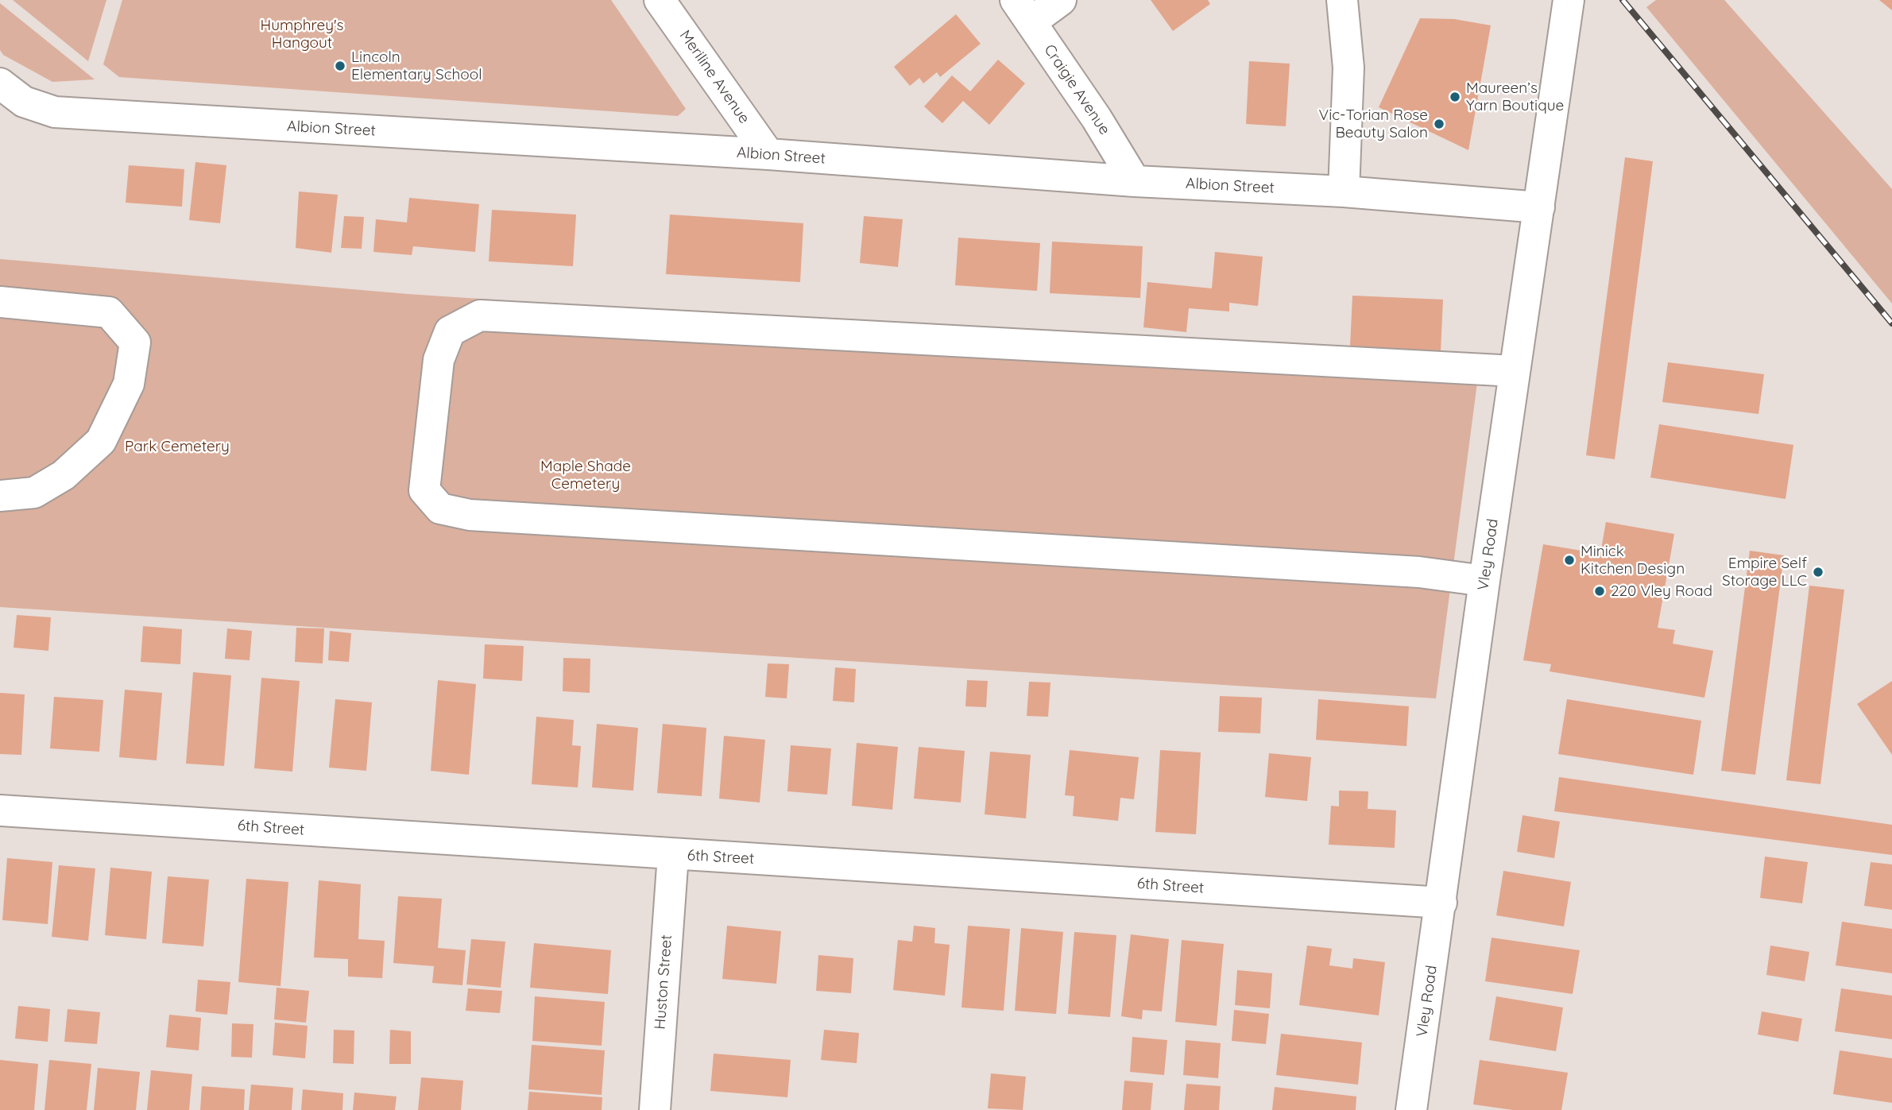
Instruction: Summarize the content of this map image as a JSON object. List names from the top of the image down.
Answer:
{
  "streets": {
    "street": [
      "Meriline Avenue",
      "Craigie Avenue",
      "Albion Street",
      "Vley Road",
      "6th Street",
      "Huston Street"
    ]
  },
  "crossings": [
    ["Meriline Avenue", "Albion Street"],
    ["Craigie Avenue", "Albion Street"],
    ["Albion Street", "Vley Road"],
    ["Vley Road", "6th Street"],
    ["6th Street", "Huston Street"]
  ],
  "parks": ["Humphrey's Hangout", "Park Cemetery", "Maple Shade Cemetery"],
  "places": [
    "Lincoln Elementary School",
    "Maureen’s Yarn Boutique",
    "Vic-Torian Rose Beauty Salon",
    "Minick Kitchen Design",
    "Empire Self Storage LLC",
    "220 Vley Road"
  ]
}
